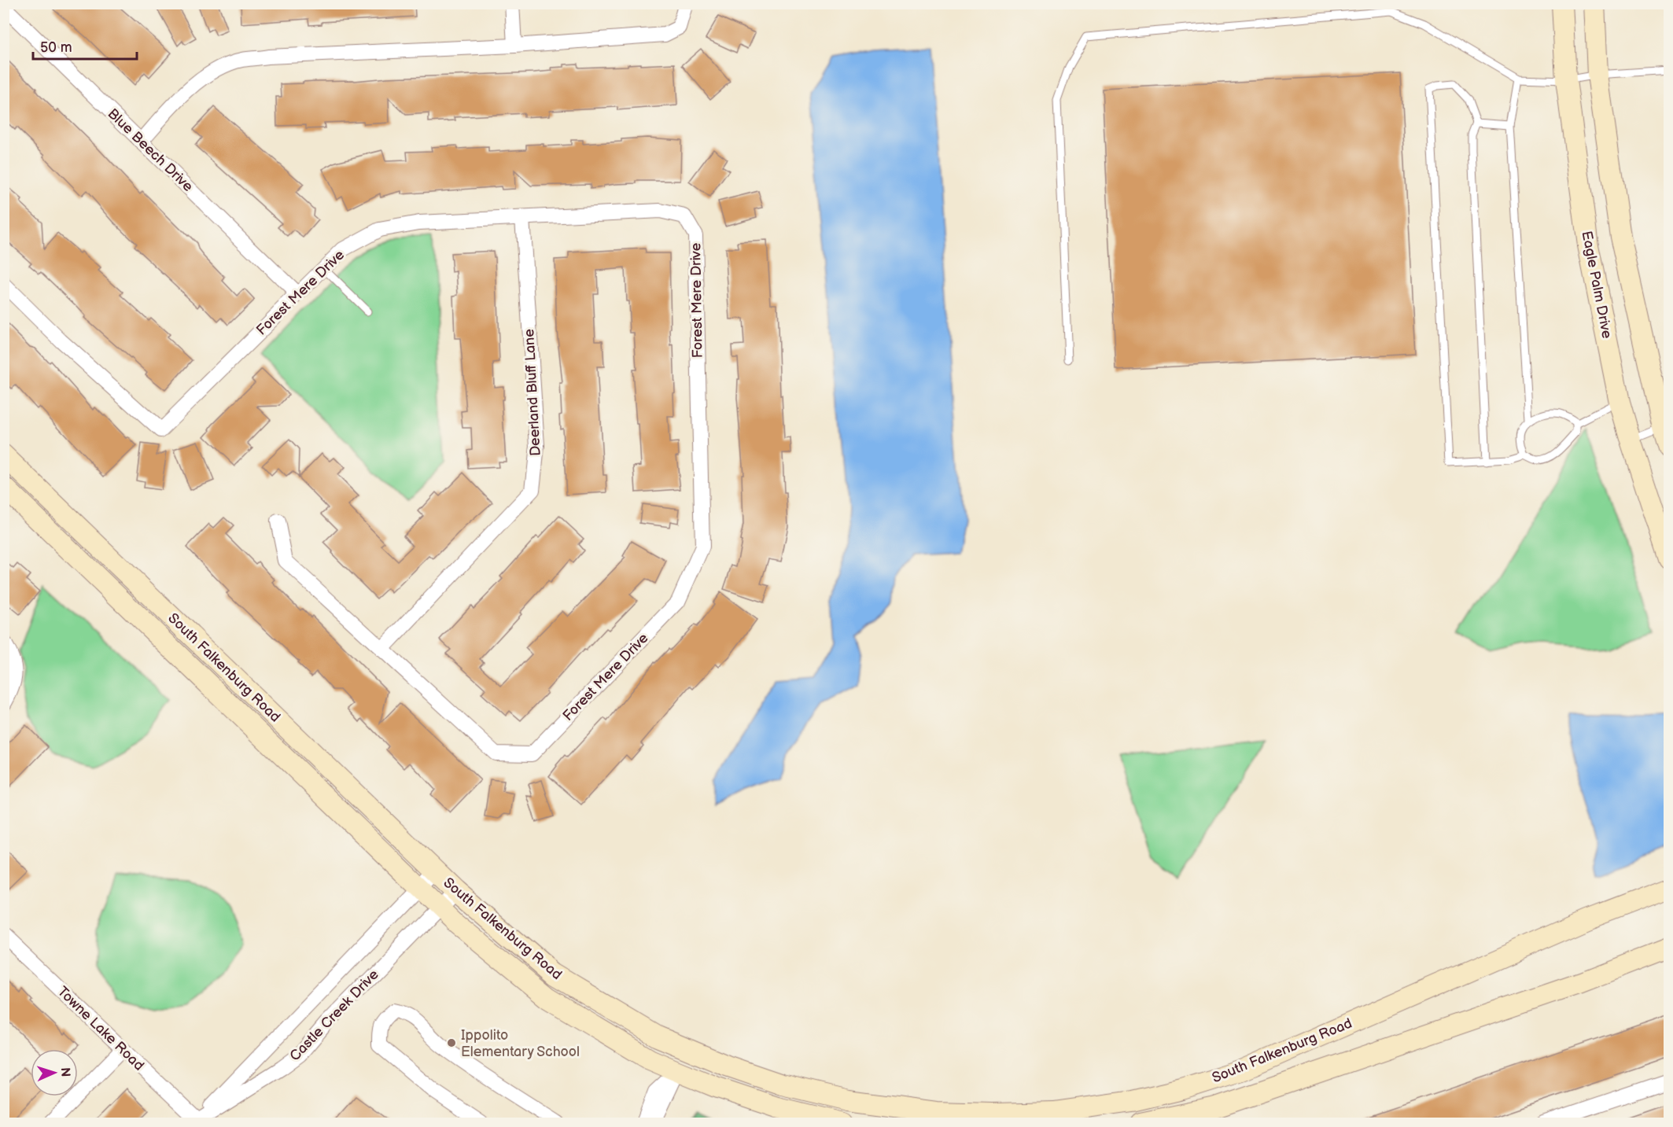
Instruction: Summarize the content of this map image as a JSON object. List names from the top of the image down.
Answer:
{
  "streets": {
    "street": [
      "Blue Beech Drive",
      "Eagle Palm Drive",
      "Forest Mere Drive",
      "Deerland Bluff Lane",
      "South Falkenburg Road",
      "Castle Creek Drive",
      "Towne Lake Road"
    ]
  },
  "crossings": [
    ["Blue Beech Drive", "Forest Mere Drive"],
    ["Forest Mere Drive", "Deerland Bluff Lane"],
    ["South Falkenburg Road", "Castle Creek Drive"],
    ["Castle Creek Drive", "Towne Lake Road"]
  ],
  "places": ["Ippolito Elementary School"],
  "scale_bar": "50 m",
  "north": "right"
}
